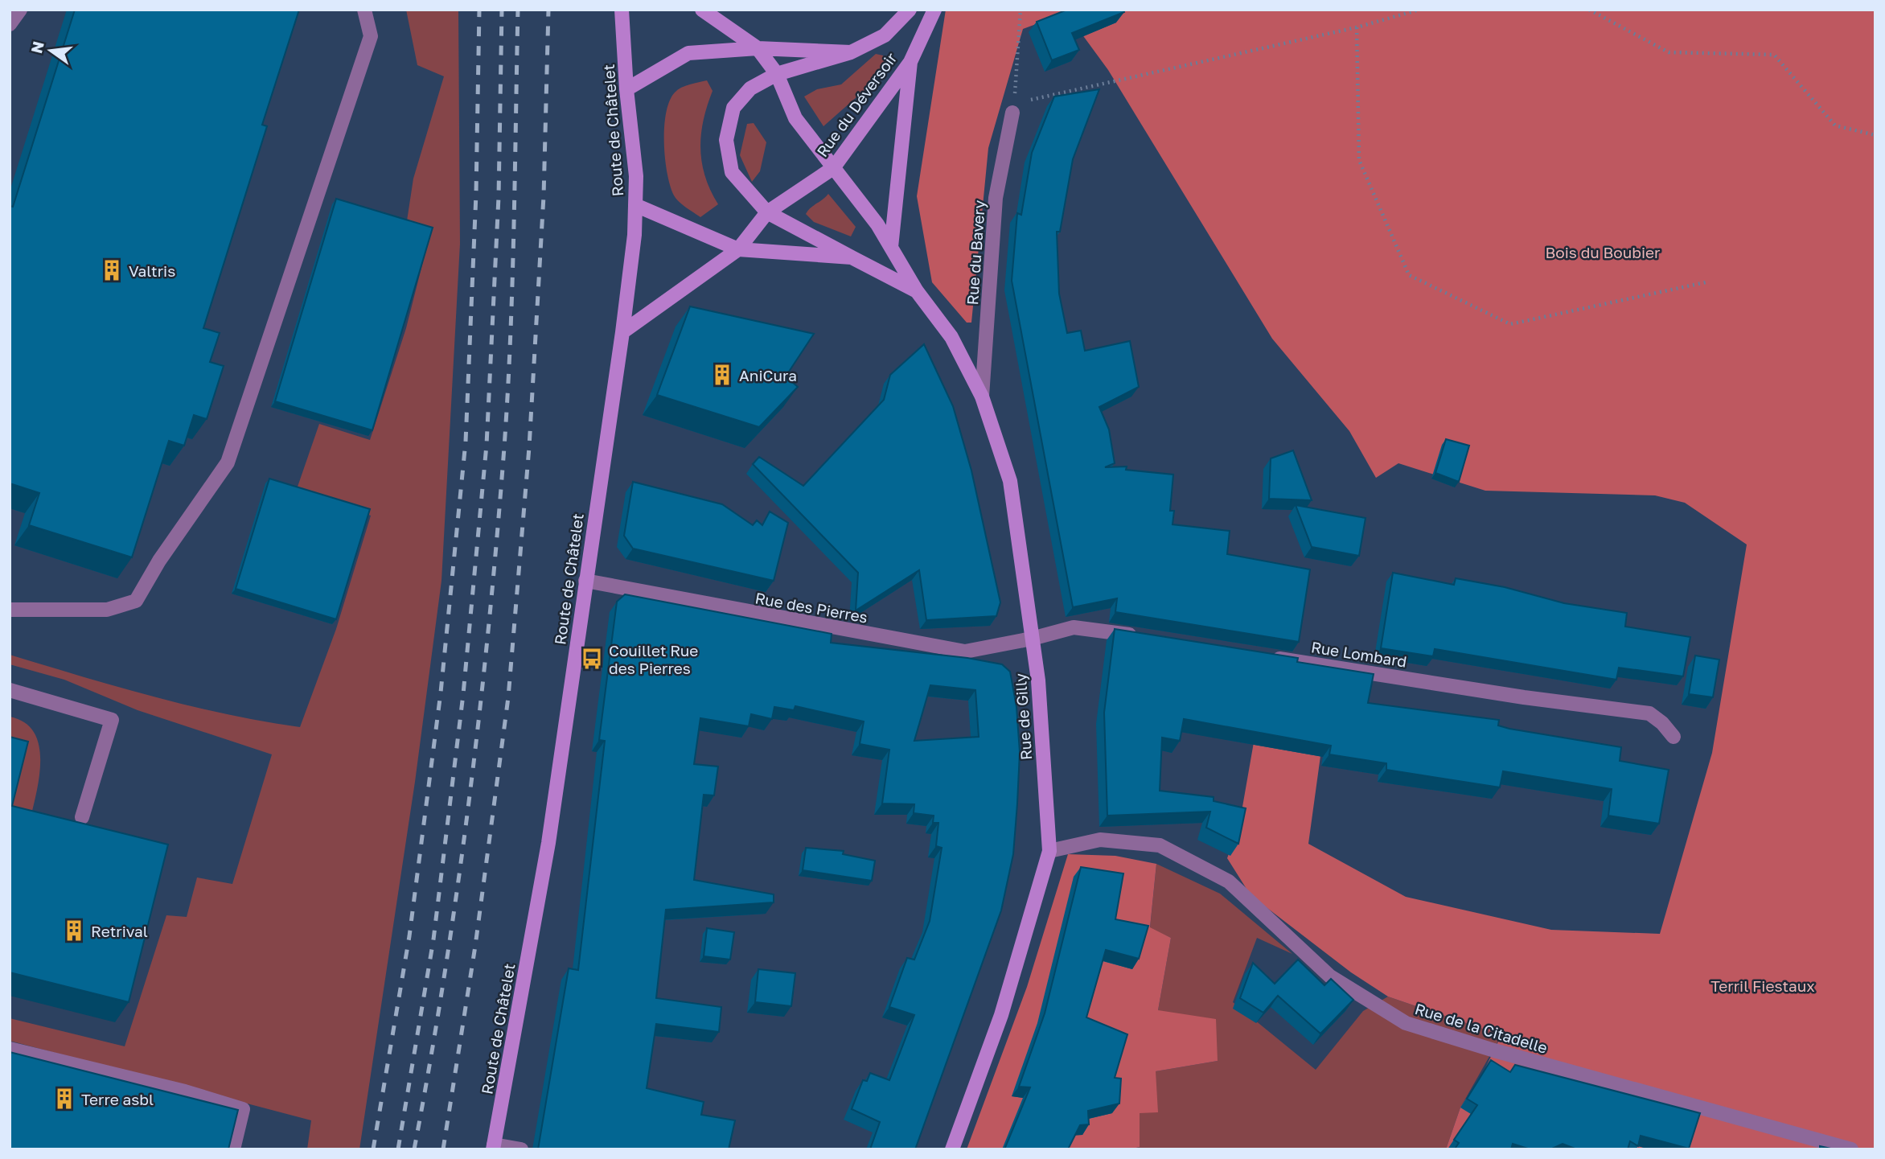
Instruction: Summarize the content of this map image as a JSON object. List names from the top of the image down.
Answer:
{
  "streets": {
    "main road": ["Rue du Déversoir", "Route de Châtelet", "Rue de Gilly"],
    "street": [
      "Rue du Bavery",
      "Rue des Pierres",
      "Rue Lombard",
      "Rue de la Citadelle"
    ]
  },
  "crossings": [
    ["Rue du Déversoir", "Route de Châtelet"],
    ["Rue du Déversoir", "Rue de Gilly"],
    ["Route de Châtelet", "Rue des Pierres"],
    ["Rue du Bavery", "Rue de Gilly"],
    ["Rue des Pierres", "Rue de Gilly"],
    ["Rue de Gilly", "Rue de la Citadelle"]
  ],
  "parks": ["Bois du Boubier", "Terril Fiestaux"],
  "places": {
    "building": [
      "Valtris",
      "AniCura",
      "Retrival",
      "Terre asbl"
    ],
    "bus stop": ["Couillet Rue des Pierres"]
  },
  "north": "left"
}
